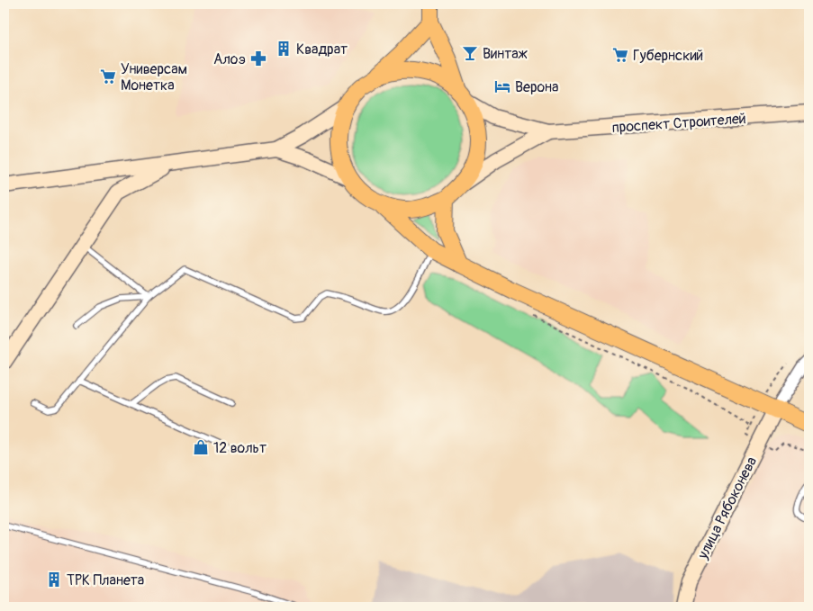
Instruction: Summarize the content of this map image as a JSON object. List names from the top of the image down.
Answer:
{
  "streets": {
    "main road": ["проспект Строителей", "улица Рябоконева"]
  },
  "places": {
    "building": ["Квадрат", "ТРК Планета"],
    "bar": ["Винтаж"],
    "supermarket": ["Губернский", "Универсам Монетка"],
    "pharmacy": ["Алоэ"],
    "hotel": ["Верона"],
    "shop": ["12 вольт"]
  }
}
